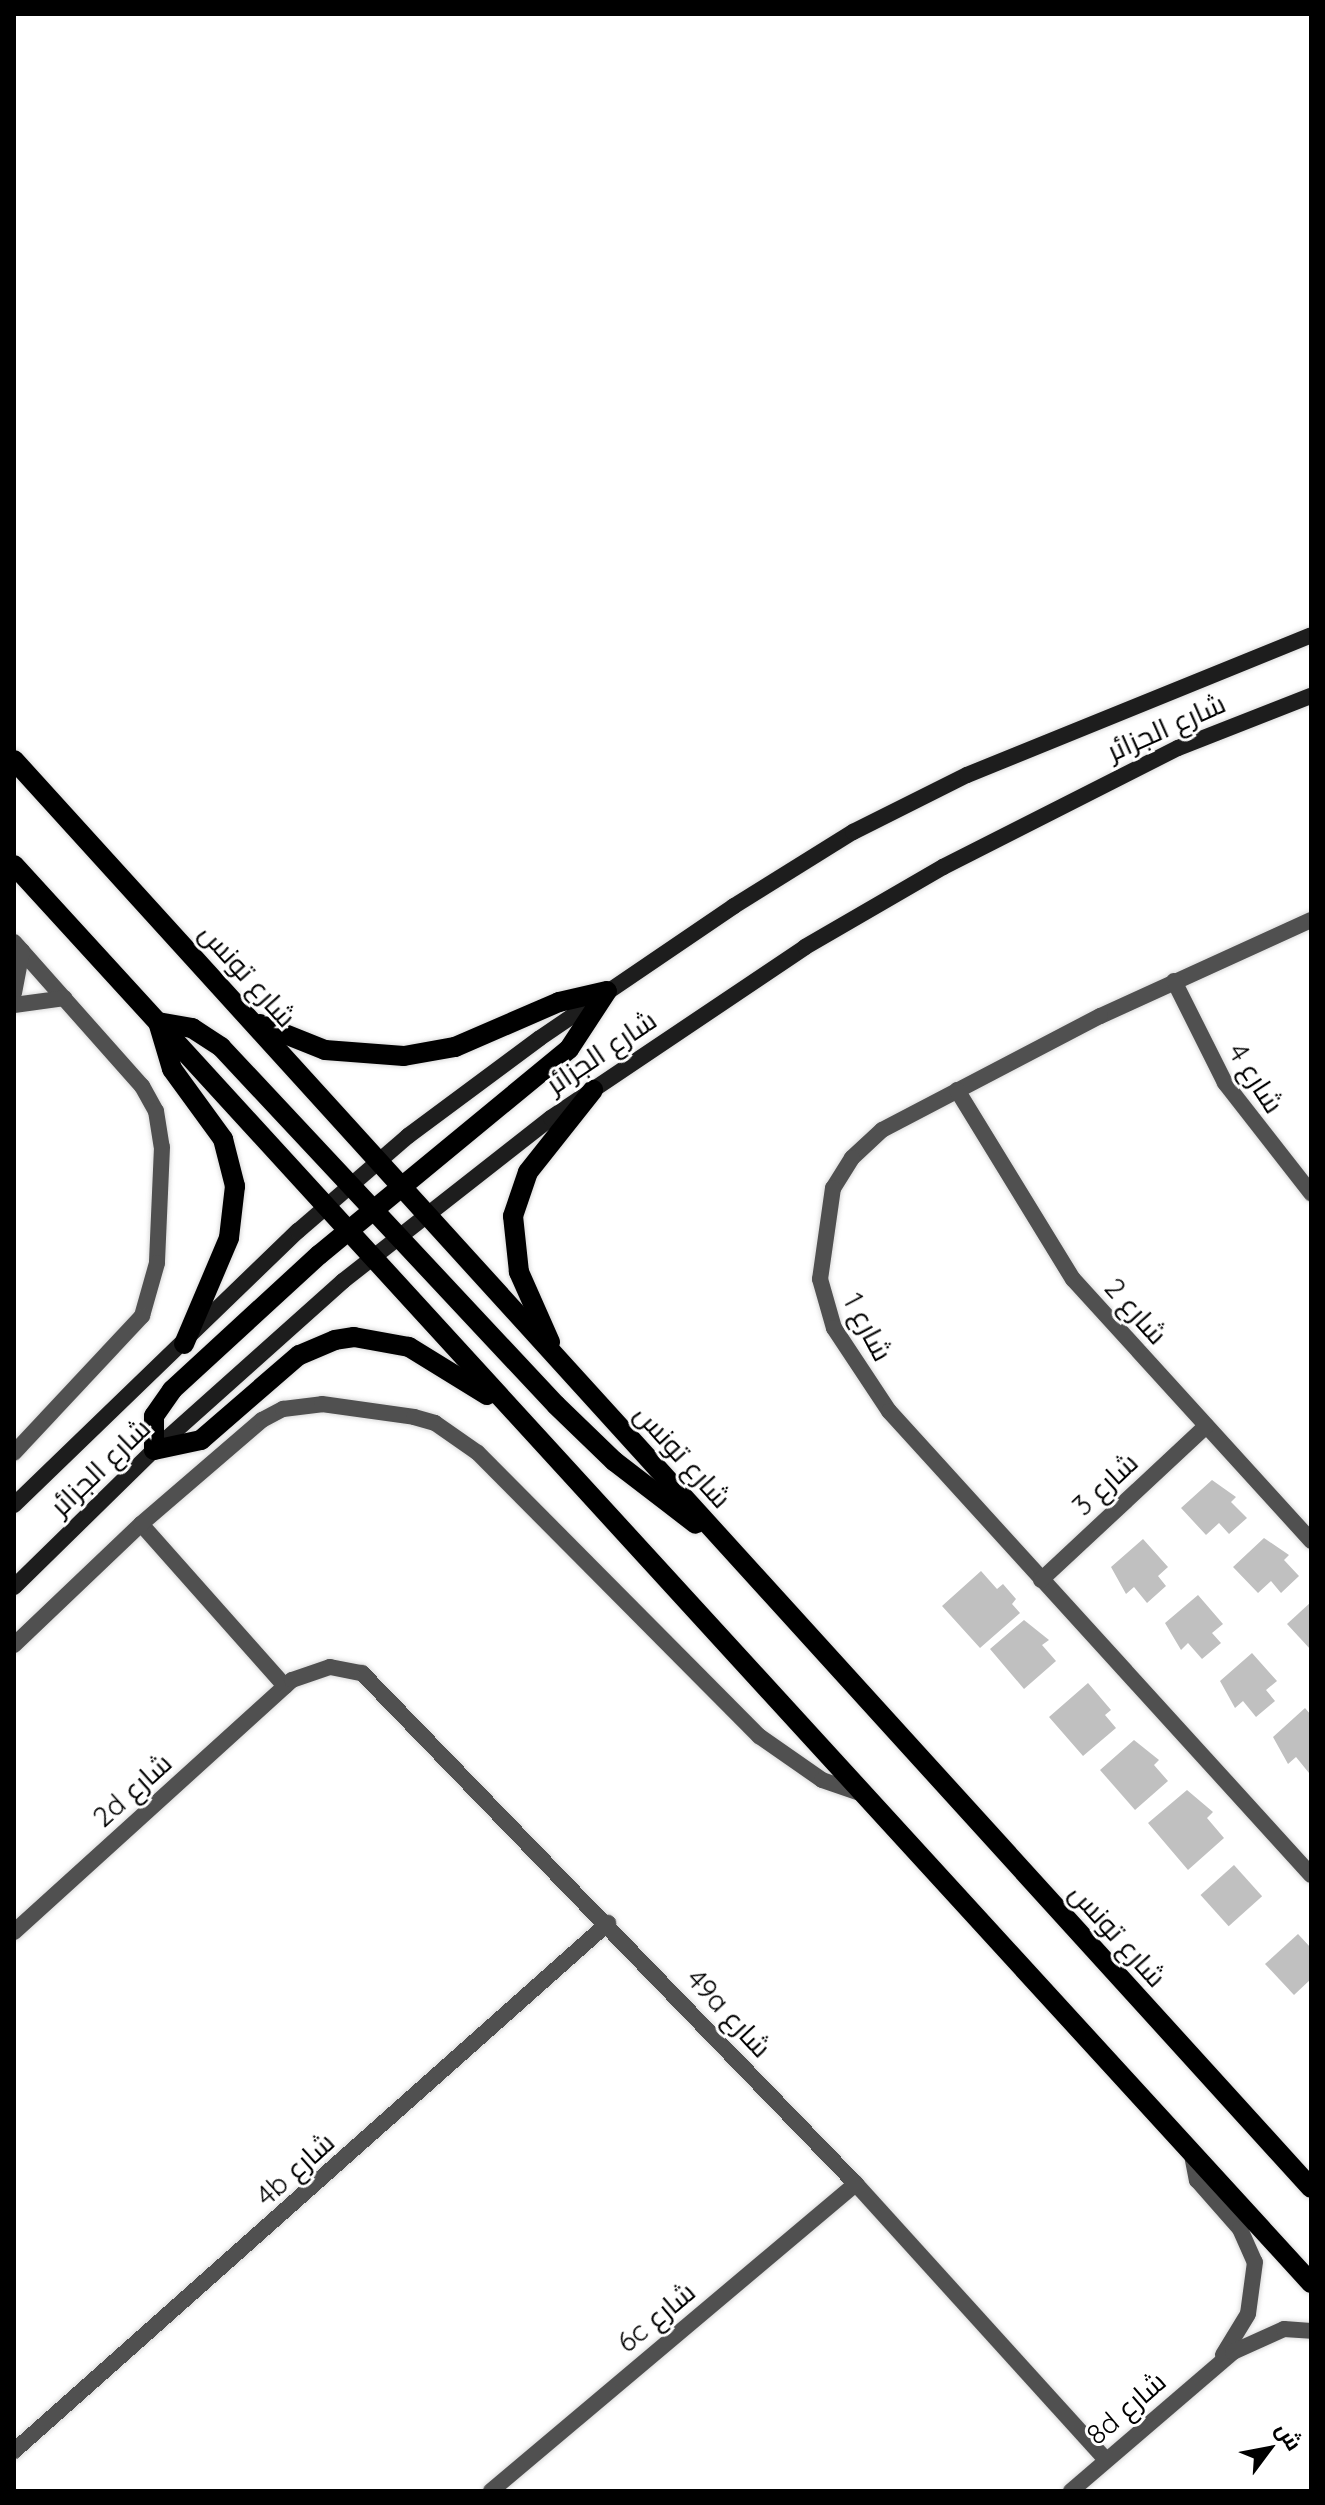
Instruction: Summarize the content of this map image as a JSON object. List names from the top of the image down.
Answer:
{
  "streets": {
    "main road": ["شارع الجزائر", "شارع تونس"],
    "street": [
      "شارع 4",
      "شارع 2",
      "شارع 1",
      "شارع 3",
      "2d شارع",
      "49a شارع",
      "4b شارع",
      "6c شارع",
      "8d شارع"
    ]
  },
  "crossings": [
    ["شارع الجزائر", "شارع تونس"],
    ["شارع 4", "شارع 1"],
    ["شارع 2", "شارع 1"],
    ["شارع 2", "شارع 3"],
    ["شارع 1", "شارع 3"],
    ["2d شارع", "49a شارع"],
    ["49a شارع", "4b شارع"],
    ["49a شارع", "6c شارع"],
    ["49a شارع", "8d شارع"]
  ],
  "north": "top right"
}
